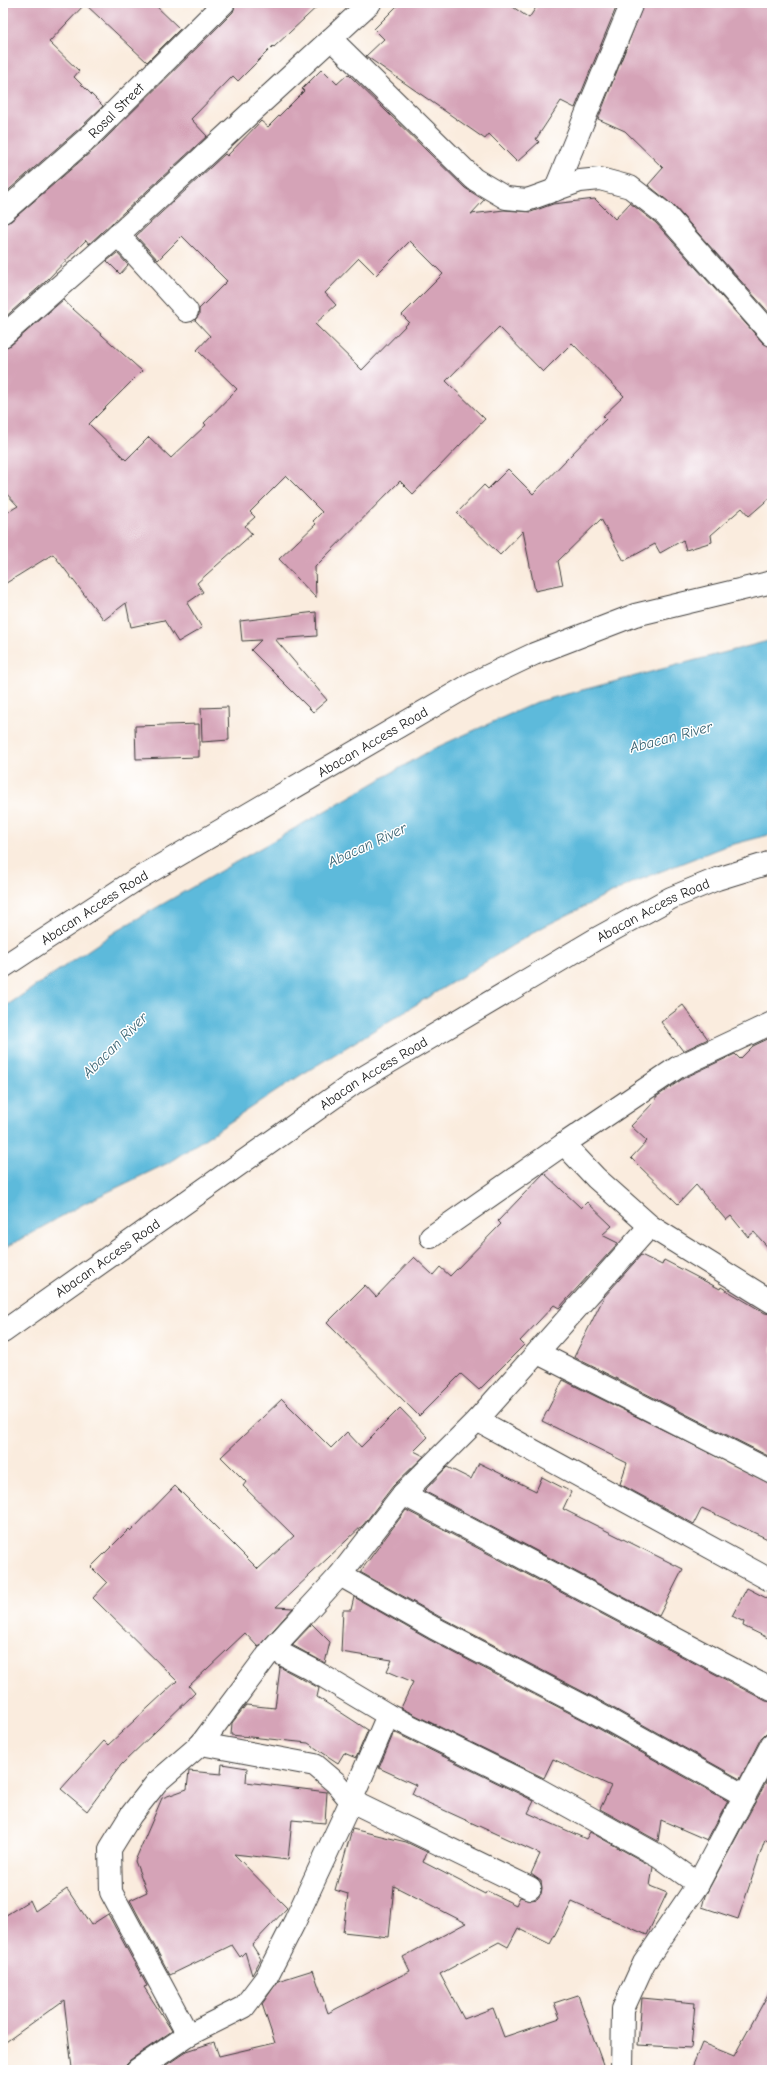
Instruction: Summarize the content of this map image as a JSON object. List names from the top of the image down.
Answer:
{
  "streets": {
    "street": ["Rosal Street", "Abacan Access Road"]
  },
  "water": ["Abacan River"]
}
